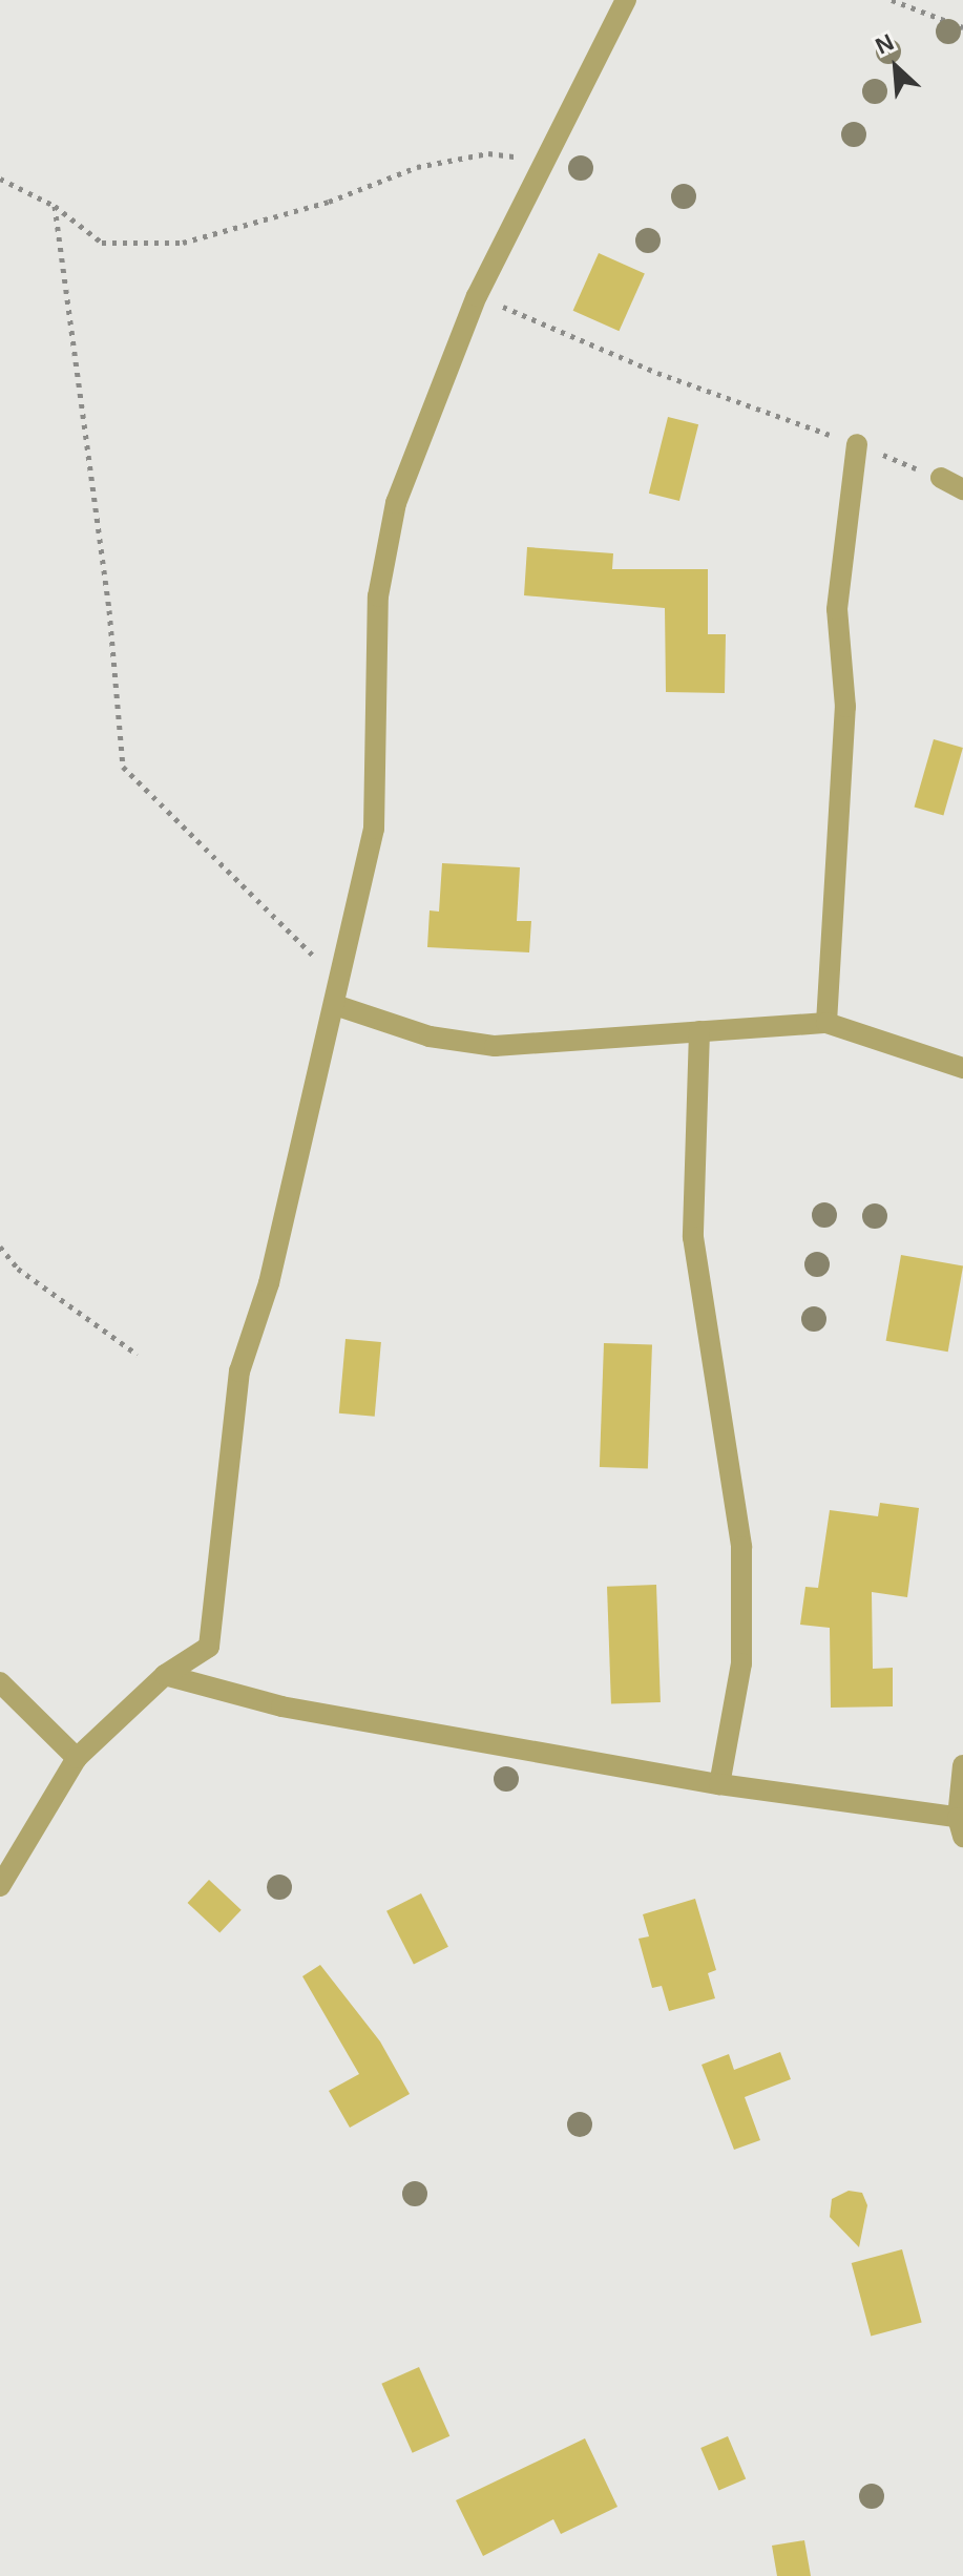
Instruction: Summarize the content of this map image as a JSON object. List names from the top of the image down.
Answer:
{
  "north": "top left"
}
